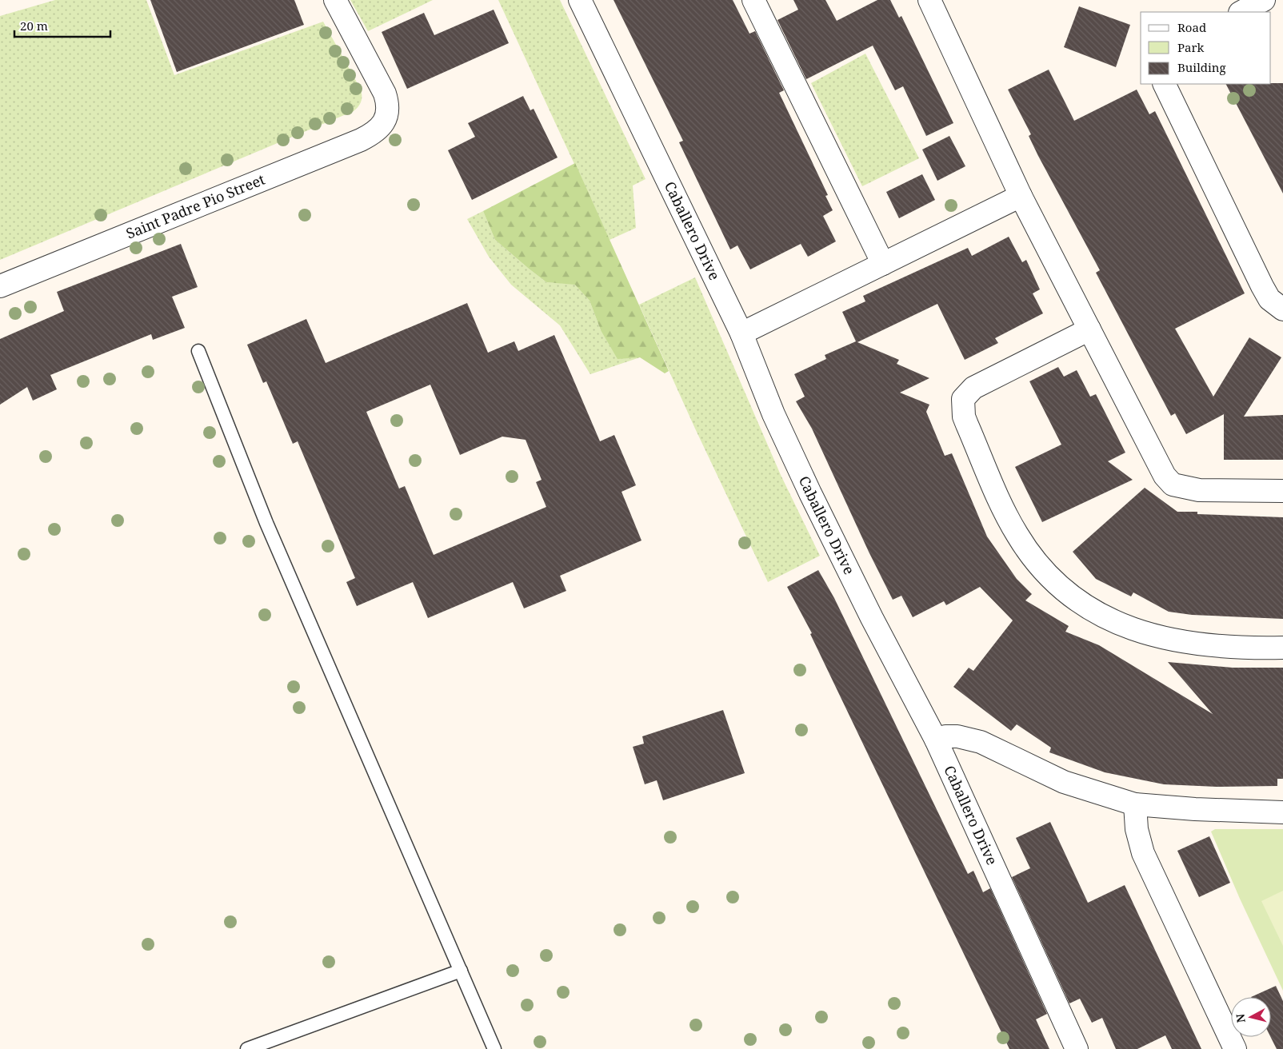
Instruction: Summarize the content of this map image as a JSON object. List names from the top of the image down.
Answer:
{
  "streets": {
    "street": ["Saint Padre Pio Street", "Caballero Drive"]
  },
  "legend": ["Road", "Park", "Building"],
  "scale_bar": "20 m",
  "north": "left"
}
